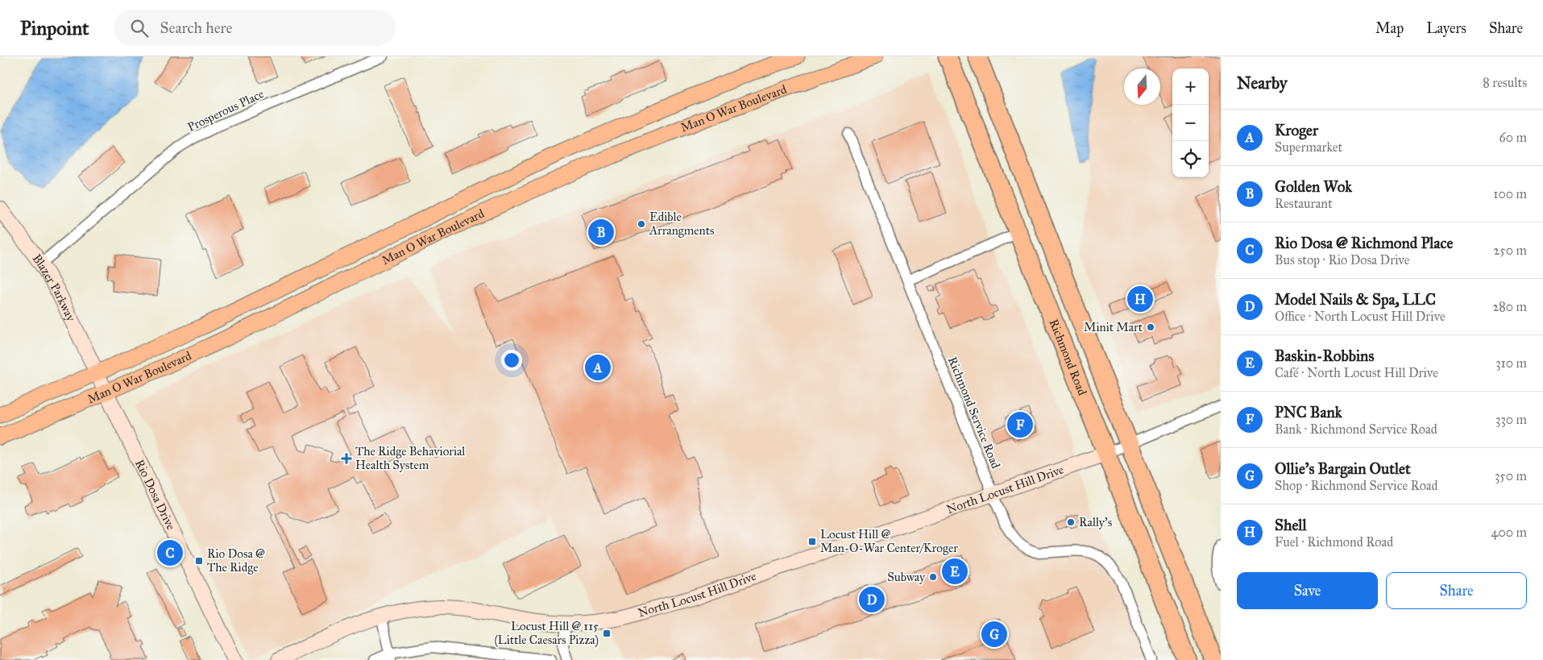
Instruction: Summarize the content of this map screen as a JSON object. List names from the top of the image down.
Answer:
{
  "streets": {
    "highway": ["Richmond Road"],
    "main road": ["Man O War Boulevard"],
    "street": [
      "Prosperous Place",
      "Blazer Parkway",
      "Richmond Service Road",
      "North Locust Hill Drive",
      "Rio Dosa Drive"
    ]
  },
  "crossings": [
    ["Man O War Boulevard", "Blazer Parkway"],
    ["Man O War Boulevard", "Rio Dosa Drive"],
    ["Prosperous Place", "Blazer Parkway"],
    ["Blazer Parkway", "Rio Dosa Drive"],
    ["Richmond Road", "North Locust Hill Drive"],
    ["Richmond Service Road", "North Locust Hill Drive"]
  ],
  "places": {
    "other": [
      "Edible Arrangments",
      "Minit Mart",
      "Rally's",
      "Subway"
    ],
    "health": ["The Ridge Behaviorial Health System"],
    "transit": ["Locust Hill @ Man-O-War Center/Kroger", "Rio Dosa @ The Ridge", "Locust Hill @ 115 (Little Caesars Pizza)"]
  },
  "north": "bottom",
  "page": {
    "header": "Pinpoint",
    "search": "Search here",
    "nav": ["Map", "Layers", "Share"],
    "heading": ["Nearby", "8 results"],
    "map_buttons": ["+", "−"],
    "list": [
      {
        "mark": "A",
        "name": "Kroger",
        "note": "Supermarket",
        "value": "60 m"
      },
      {
        "mark": "B",
        "name": "Golden Wok",
        "note": "Restaurant",
        "value": "100 m"
      },
      {
        "mark": "C",
        "name": "Rio Dosa @ Richmond Place",
        "note": "Bus stop · Rio Dosa Drive",
        "value": "250 m"
      },
      {
        "mark": "D",
        "name": "Model Nails & Spa, LLC",
        "note": "Office · North Locust Hill Drive",
        "value": "280 m"
      },
      {
        "mark": "E",
        "name": "Baskin-Robbins",
        "note": "Café · North Locust Hill Drive",
        "value": "310 m"
      },
      {
        "mark": "F",
        "name": "PNC Bank",
        "note": "Bank · Richmond Service Road",
        "value": "330 m"
      },
      {
        "mark": "G",
        "name": "Ollie's Bargain Outlet",
        "note": "Shop · Richmond Service Road",
        "value": "350 m"
      },
      {
        "mark": "H",
        "name": "Shell",
        "note": "Fuel · Richmond Road",
        "value": "400 m"
      }
    ],
    "pins": [
      "B",
      "H",
      "A",
      "F",
      "C",
      "E",
      "D",
      "G"
    ],
    "buttons": ["Save", "Share"]
  }
}
